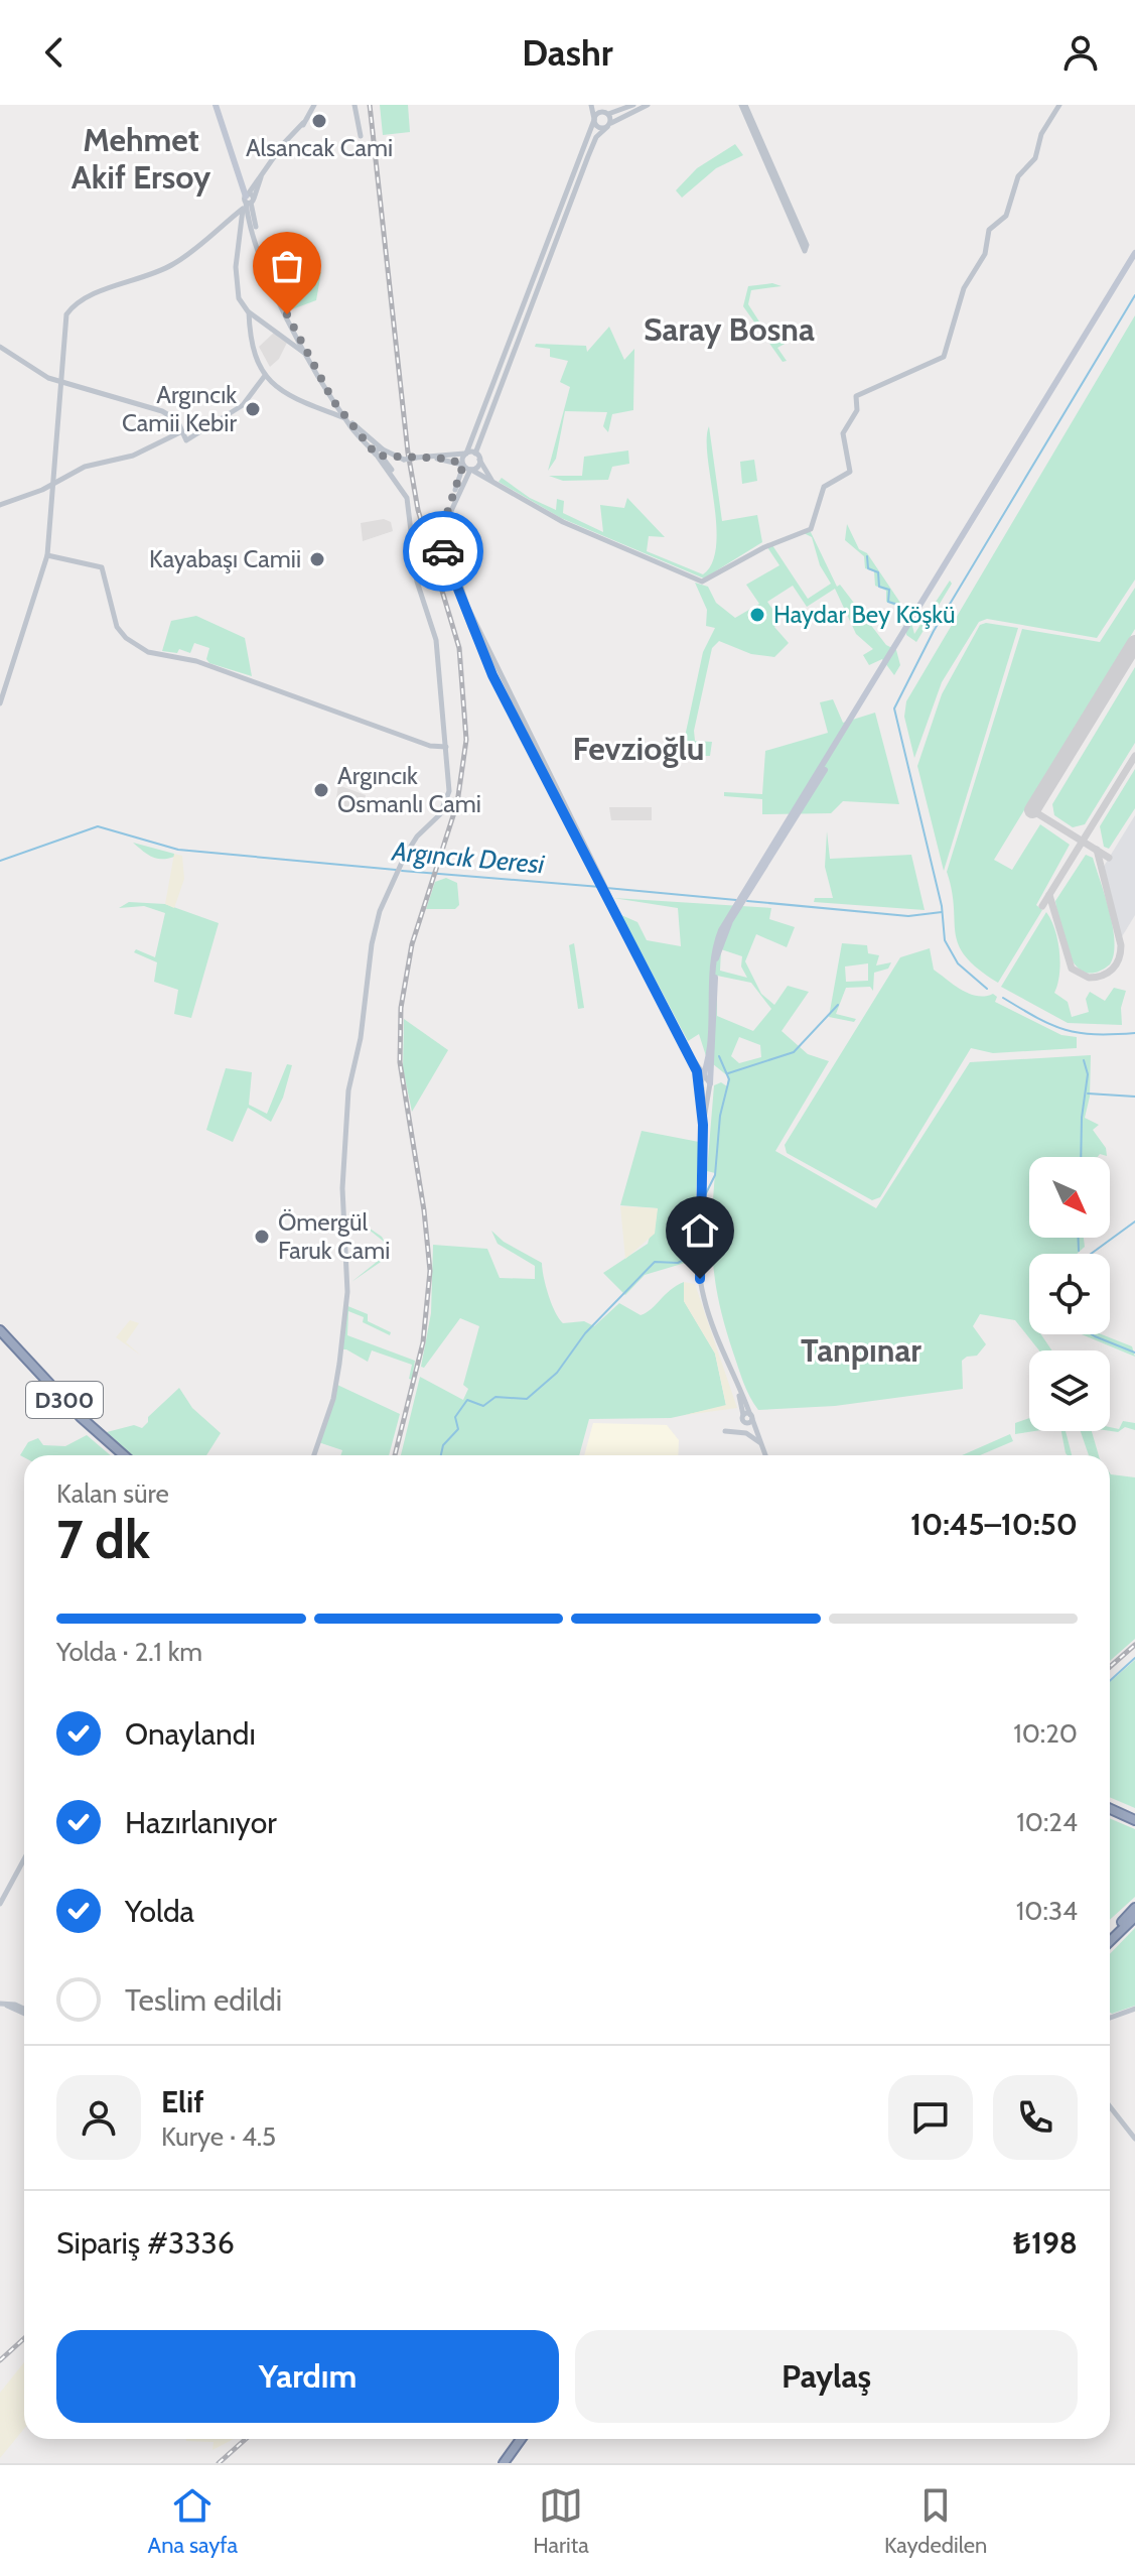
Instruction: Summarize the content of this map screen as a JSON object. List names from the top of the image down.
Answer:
{
  "streets": {
    "highway": ["D300"]
  },
  "districts": [
    "Mehmet Akif Ersoy",
    "Saray Bosna",
    "Fevzioğlu",
    "Tanpınar"
  ],
  "water": ["Argıncık Deresi"],
  "places": [
    "Alsancak Cami",
    "Argıncık Camii Kebir",
    "Kayabaşı Camii",
    "Haydar Bey Köşkü",
    "Argıncık Osmanlı Cami",
    "Ömergül Faruk Cami"
  ],
  "north": "bottom right",
  "page": {
    "header": "Dashr",
    "heading": ["7 dk", "Kalan süre", "10:45–10:50"],
    "panel": [
      "Elif",
      "Kurye · 4.5",
      "Sipariş #3336",
      "₺198"
    ],
    "bar": "Yolda · 2.1 km",
    "list": [
      ["Onaylandı", "10:20"],
      ["Hazırlanıyor", "10:24"],
      ["Yolda", "10:34"],
      "Teslim edildi"
    ],
    "buttons": ["Yardım", "Paylaş"],
    "tabs": ["Ana sayfa", "Harita", "Kaydedilen"]
  }
}
